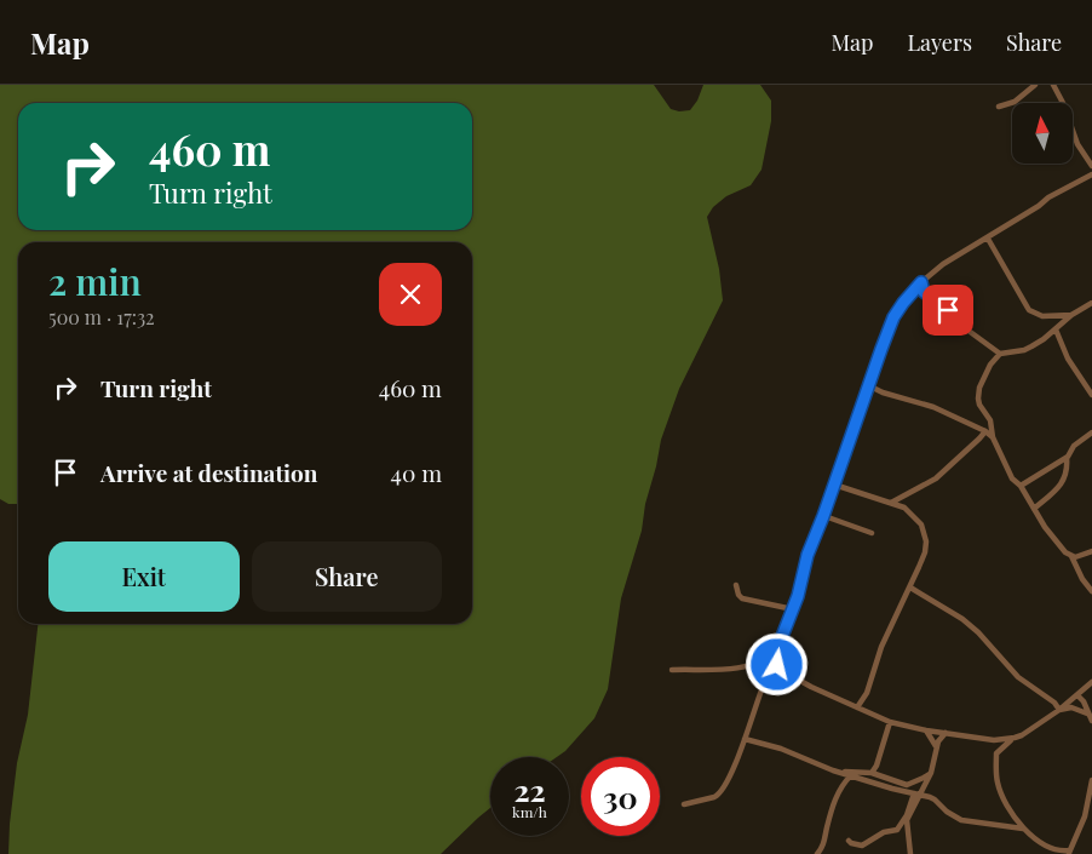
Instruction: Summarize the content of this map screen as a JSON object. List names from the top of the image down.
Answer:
{
  "north": "top",
  "page": {
    "header": "Map",
    "nav": ["Map", "Layers", "Share"],
    "turn": ["460 m", "Turn right"],
    "heading": ["2 min", "500 m · 17:32"],
    "list": [
      {
        "name": "Turn right",
        "value": "460 m"
      },
      {
        "name": "Arrive at destination",
        "value": "40 m"
      }
    ],
    "buttons": ["Exit", "Share"],
    "speed": "22 km/h",
    "limit": "30"
  }
}
